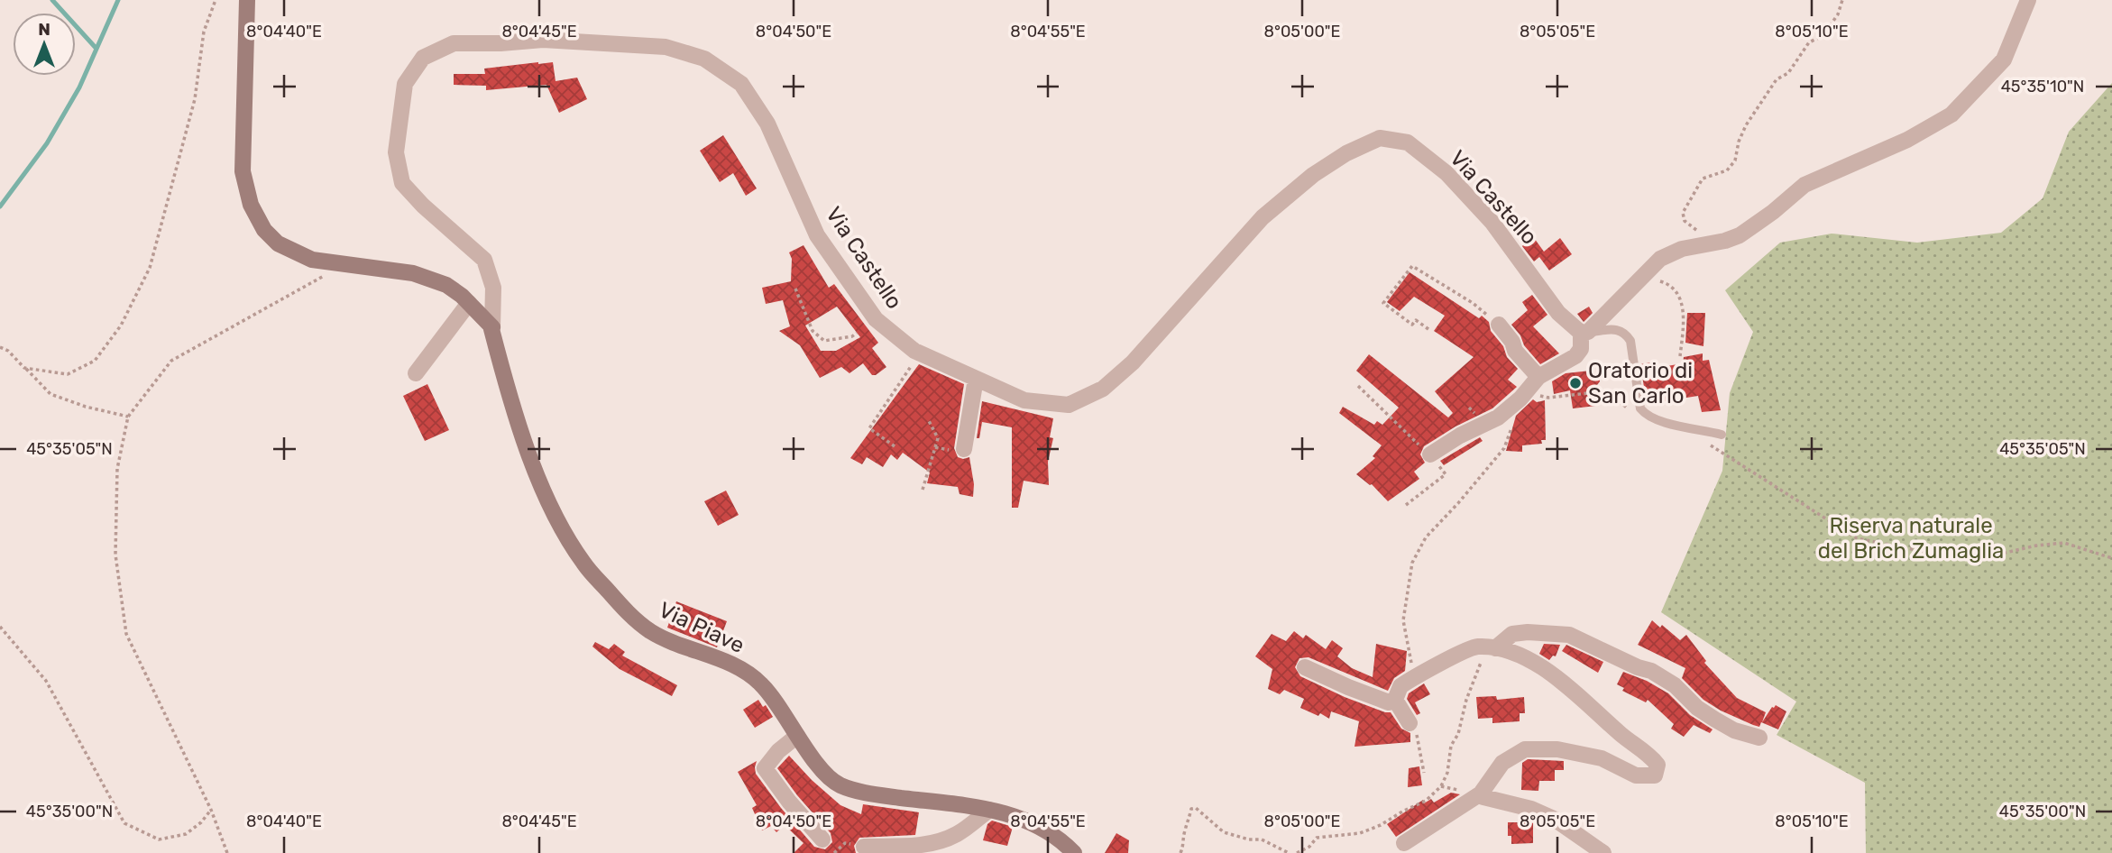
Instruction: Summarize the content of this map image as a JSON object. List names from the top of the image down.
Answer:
{
  "streets": {
    "street": ["Via Castello", "Via Piave"]
  },
  "crossings": [
    ["Via Castello", "Via Piave"]
  ],
  "parks": ["Riserva naturale del Brich Zumaglia"],
  "places": ["Oratorio di San Carlo"],
  "north": "top",
  "coordinates": [
    "8°04'40\"E",
    "8°04'45\"E",
    "8°04'50\"E",
    "8°04'55\"E",
    "8°05'00\"E",
    "8°05'05\"E",
    "8°05'10\"E",
    "45°35'10\"N",
    "45°35'05\"N",
    "45°35'00\"N"
  ]
}
